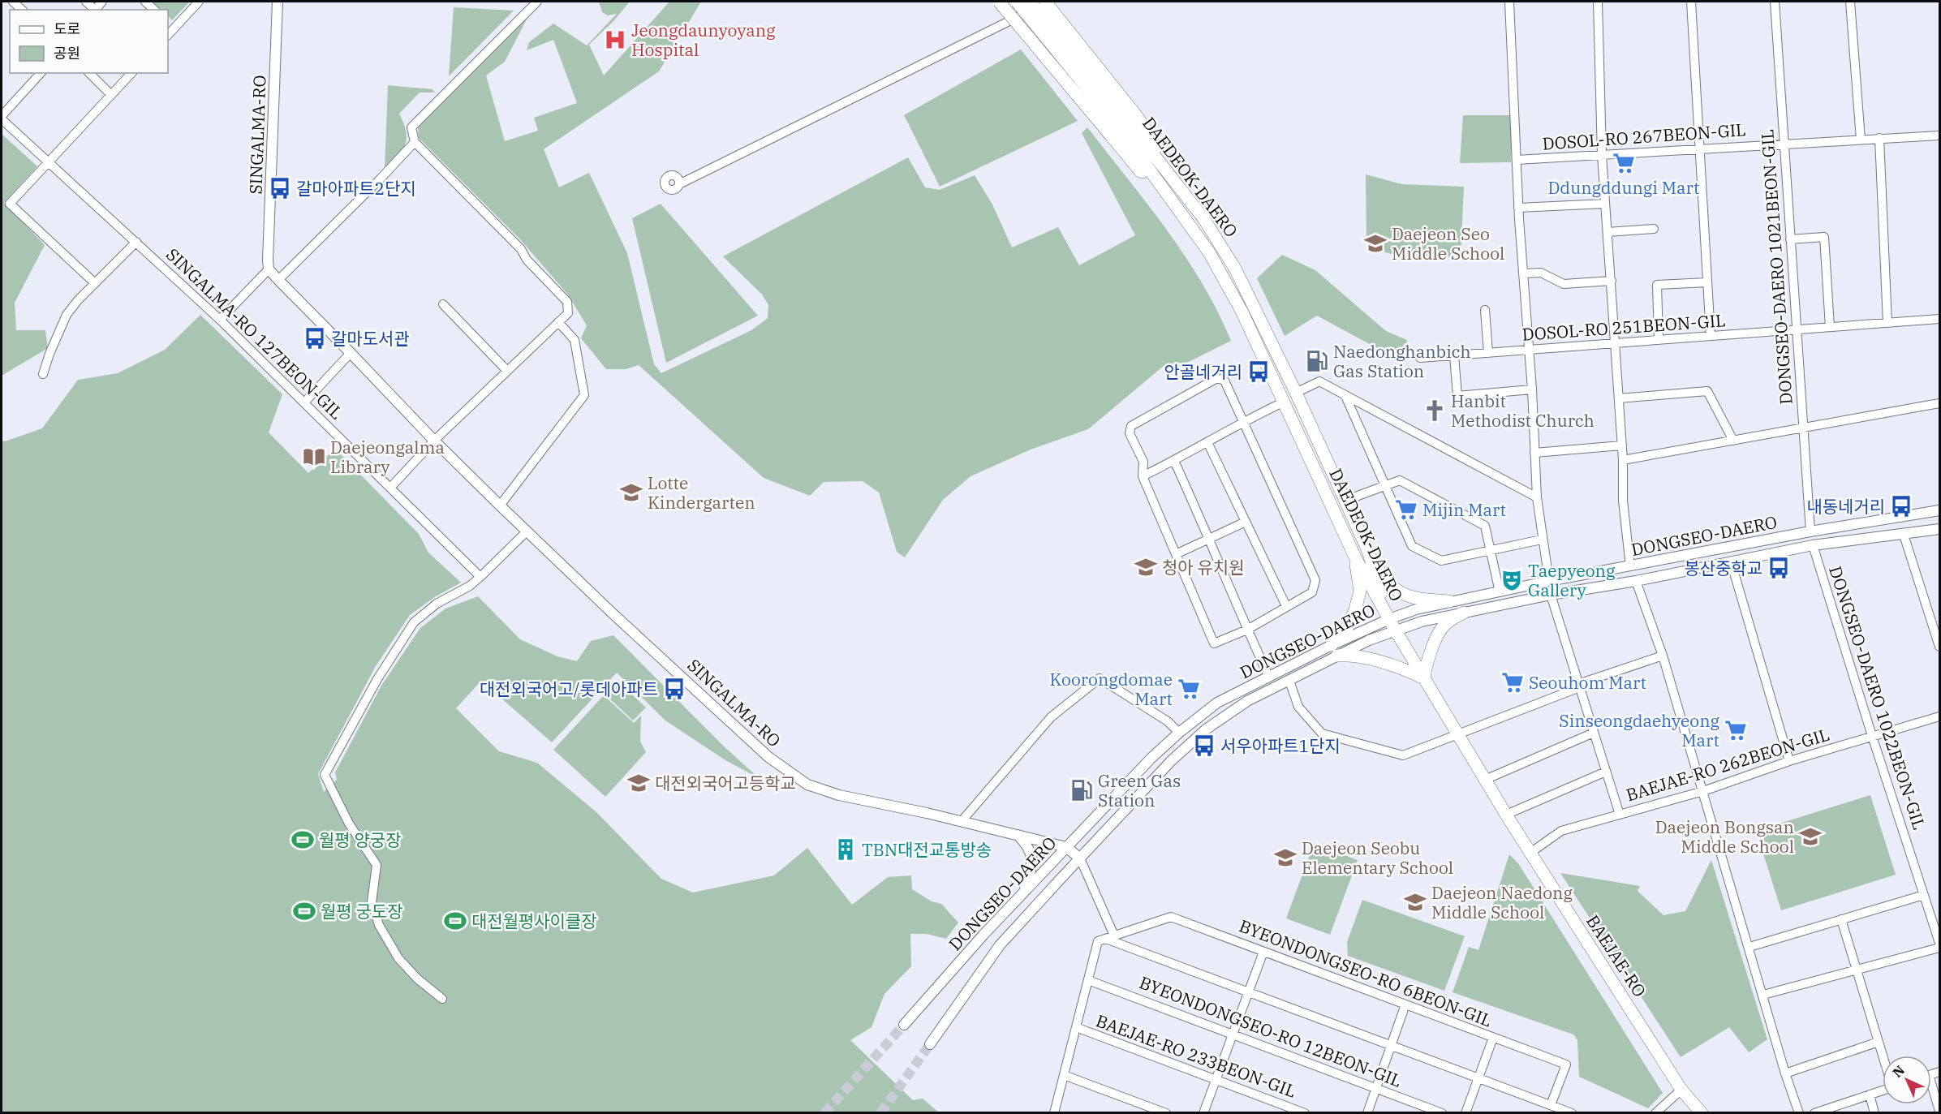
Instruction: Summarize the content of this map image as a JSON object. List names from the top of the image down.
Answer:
{
  "streets": {
    "main road": ["DAEDEOK-DAERO", "BAEJAE-RO"],
    "street": [
      "SINGALMA-RO",
      "DOSOL-RO 267BEON-GIL",
      "DONGSEO-DAERO 1021BEON-GIL",
      "DOSOL-RO 251BEON-GIL",
      "SINGALMA-RO 127BEON-GIL",
      "DONGSEO-DAERO",
      "DONGSEO-DAERO 1022BEON-GIL",
      "BAEJAE-RO 262BEON-GIL",
      "BYEONDONGSEO-RO 6BEON-GIL",
      "BYEONDONGSEO-RO 12BEON-GIL",
      "BAEJAE-RO 233BEON-GIL"
    ]
  },
  "crossings": [
    ["SINGALMA-RO", "DONGSEO-DAERO"],
    ["DOSOL-RO 267BEON-GIL", "DONGSEO-DAERO 1021BEON-GIL"],
    ["DAEDEOK-DAERO", "DONGSEO-DAERO"],
    ["DAEDEOK-DAERO", "BAEJAE-RO"],
    ["DONGSEO-DAERO 1021BEON-GIL", "DOSOL-RO 251BEON-GIL"],
    ["DONGSEO-DAERO 1021BEON-GIL", "DONGSEO-DAERO"],
    ["DONGSEO-DAERO", "DONGSEO-DAERO 1022BEON-GIL"],
    ["DONGSEO-DAERO", "BAEJAE-RO"],
    ["DONGSEO-DAERO", "BYEONDONGSEO-RO 6BEON-GIL"],
    ["DONGSEO-DAERO 1022BEON-GIL", "BAEJAE-RO 262BEON-GIL"],
    ["BAEJAE-RO 262BEON-GIL", "BAEJAE-RO"]
  ],
  "places": {
    "hospital": ["Jeongdaunyoyang Hospital"],
    "supermarket": [
      "Ddungddungi Mart",
      "Mijin Mart",
      "Seouhom Mart",
      "Koorongdomae Mart",
      "Sinseongdaehyeong Mart"
    ],
    "bus stop": [
      "갈마아파트2단지",
      "갈마도서관",
      "안골네거리",
      "내동네거리",
      "봉산중학교",
      "대전외국어고/롯데아파트",
      "서우아파트1단지"
    ],
    "school or university": [
      "Daejeon Seo Middle School",
      "Lotte Kindergarten",
      "청아 유치원",
      "대전외국어고등학교",
      "Daejeon Bongsan Middle School",
      "Daejeon Seobu Elementary School",
      "Daejeon Naedong Middle School"
    ],
    "fuel station": ["Naedonghanbich Gas Station", "Green Gas Station"],
    "church": ["Hanbit Methodist Church"],
    "library": ["Daejeongalma Library"],
    "theatre": ["Taepyeong Gallery"],
    "sports": ["월평 양궁장", "월평 궁도장", "대전월평사이클장"],
    "building": ["TBN대전교통방송"]
  },
  "legend": ["도로", "공원"],
  "north": "top left"
}
